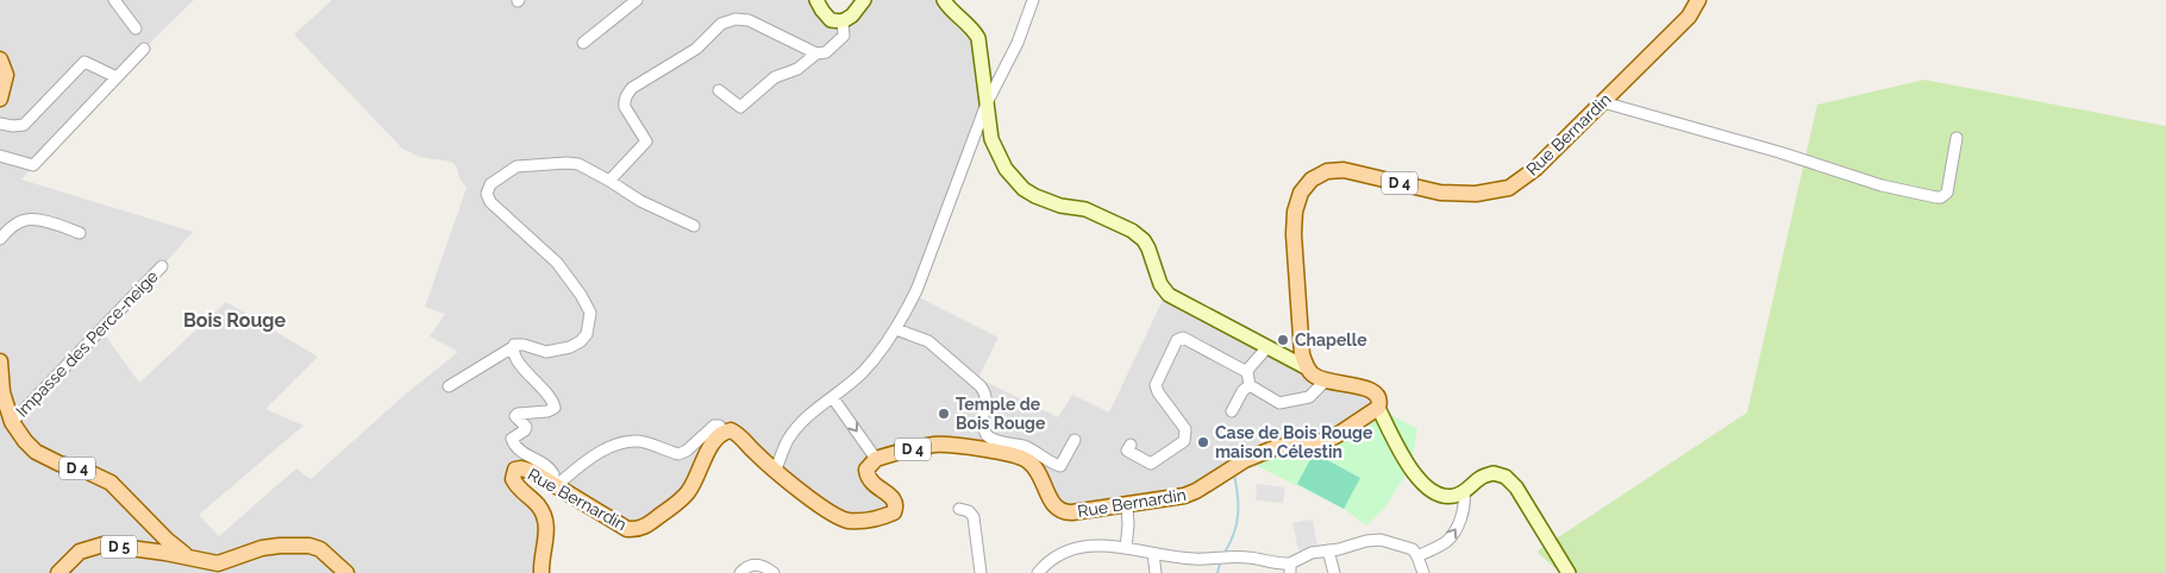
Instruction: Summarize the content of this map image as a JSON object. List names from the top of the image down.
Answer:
{
  "streets": {
    "main road": ["Rue Bernardin", "D 4", "D 5"],
    "street": ["Impasse des Perce-neige"]
  },
  "crossings": [
    ["Rue Bernardin", "D 4"],
    ["D 4", "Impasse des Perce-neige"],
    ["D 4", "D 5"]
  ],
  "districts": ["Bois Rouge"],
  "places": ["Chapelle", "Temple de Bois Rouge", "Case de Bois Rouge maison Célestin"]
}
